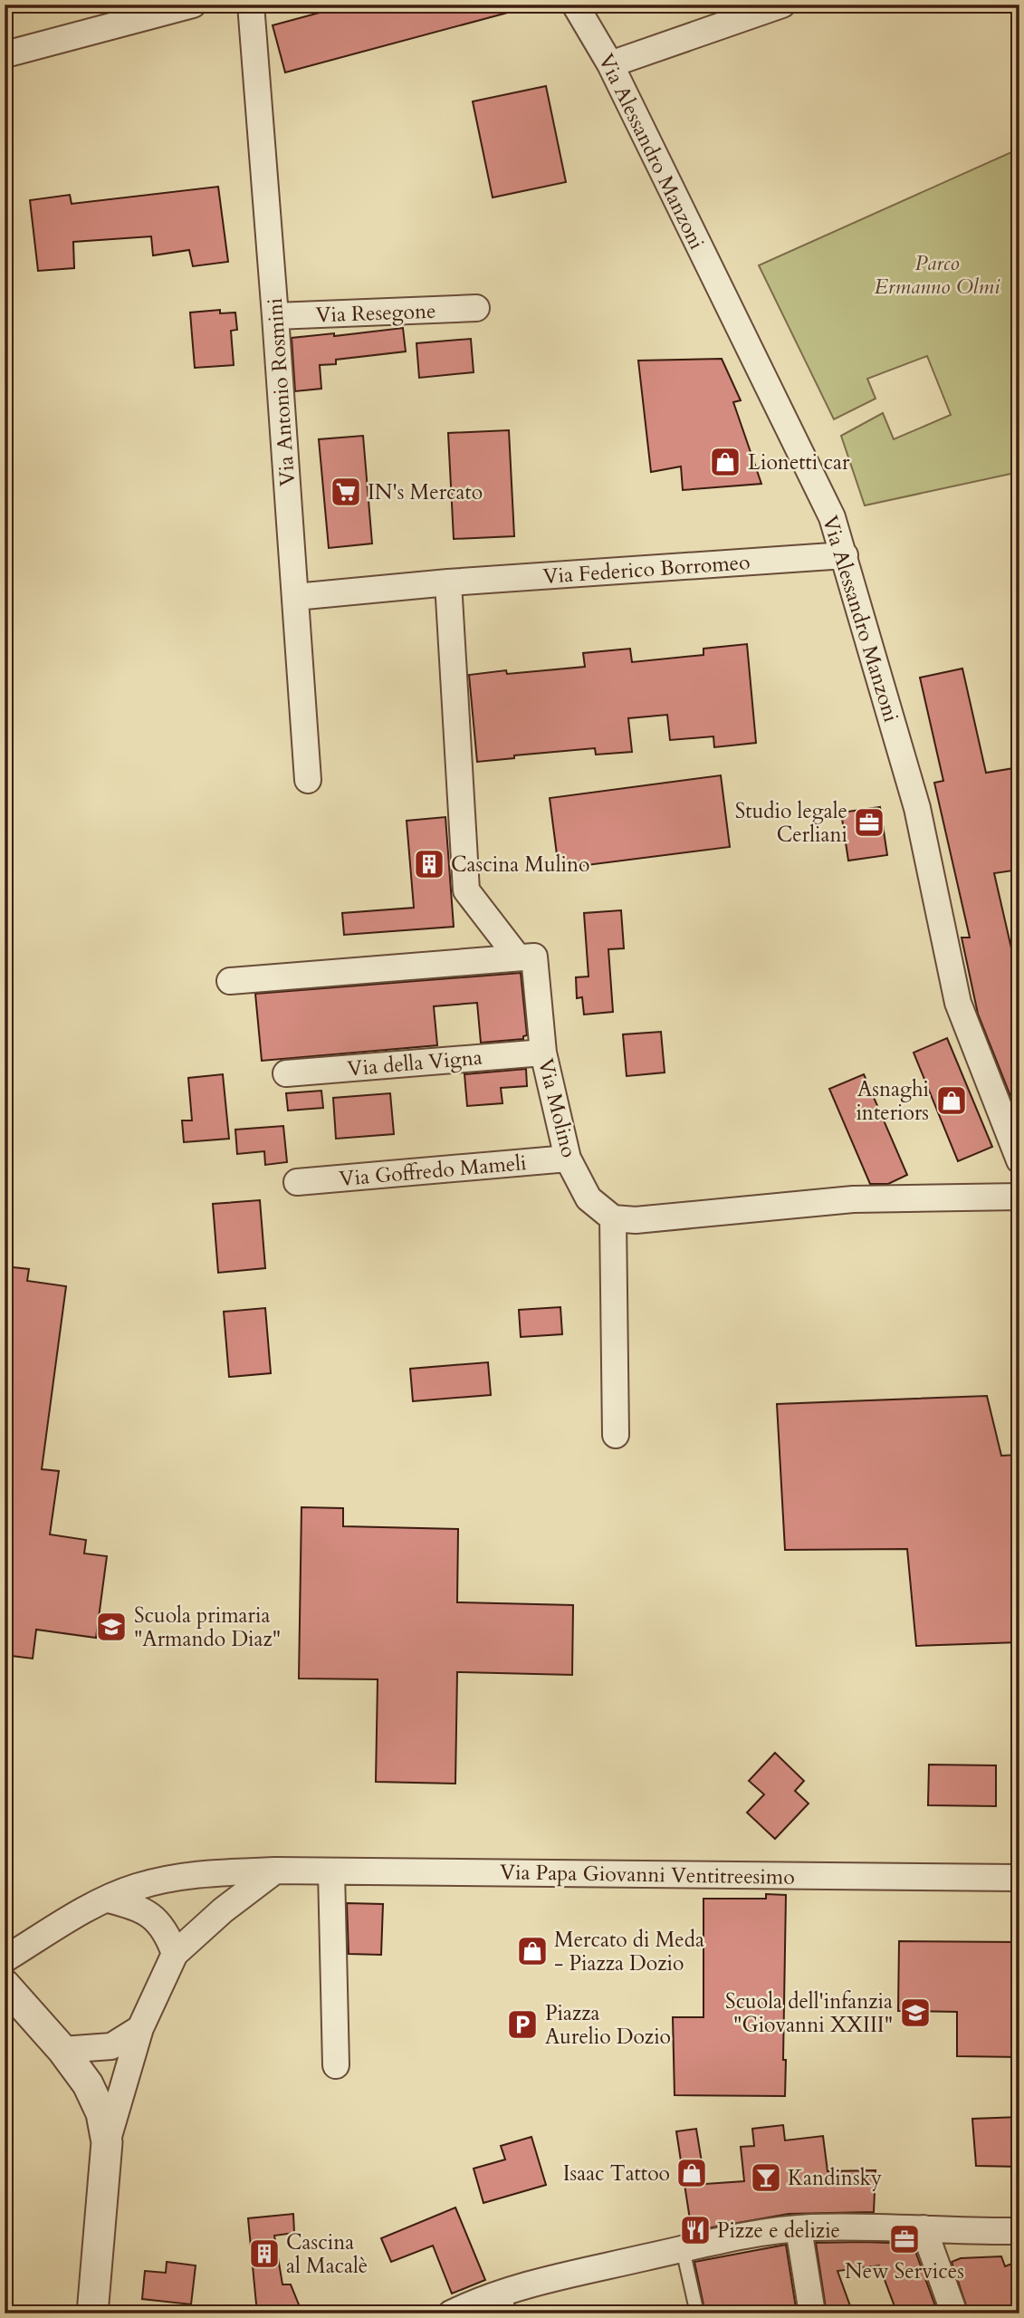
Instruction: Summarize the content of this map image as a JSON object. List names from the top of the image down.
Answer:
{
  "streets": {
    "street": [
      "Via Alessandro Manzoni",
      "Via Resegone",
      "Via Antonio Rosmini",
      "Via Federico Borromeo",
      "Via della Vigna",
      "Via Molino",
      "Via Goffredo Mameli",
      "Via Papa Giovanni Ventitreesimo"
    ]
  },
  "crossings": [
    ["Via Alessandro Manzoni", "Via Federico Borromeo"],
    ["Via Resegone", "Via Antonio Rosmini"],
    ["Via Antonio Rosmini", "Via Federico Borromeo"],
    ["Via della Vigna", "Via Molino"],
    ["Via Molino", "Via Goffredo Mameli"]
  ],
  "parks": ["Parco Ermanno Olmi"],
  "places": {
    "shop": [
      "Lionetti car",
      "Asnaghi interiors",
      "Mercato di Meda - Piazza Dozio",
      "Isaac Tattoo"
    ],
    "supermarket": ["IN's Mercato"],
    "office": ["Studio legale Cerliani", "New Services"],
    "building": ["Cascina Mulino", "Cascina al Macalè"],
    "school or university": ["Scuola primaria \"Armando Diaz\"", "Scuola dell'infanzia \"Giovanni XXIII\""],
    "parking": ["Piazza Aurelio Dozio"],
    "bar": ["Kandinsky"],
    "restaurant": ["Pizze e delizie"]
  }
}
